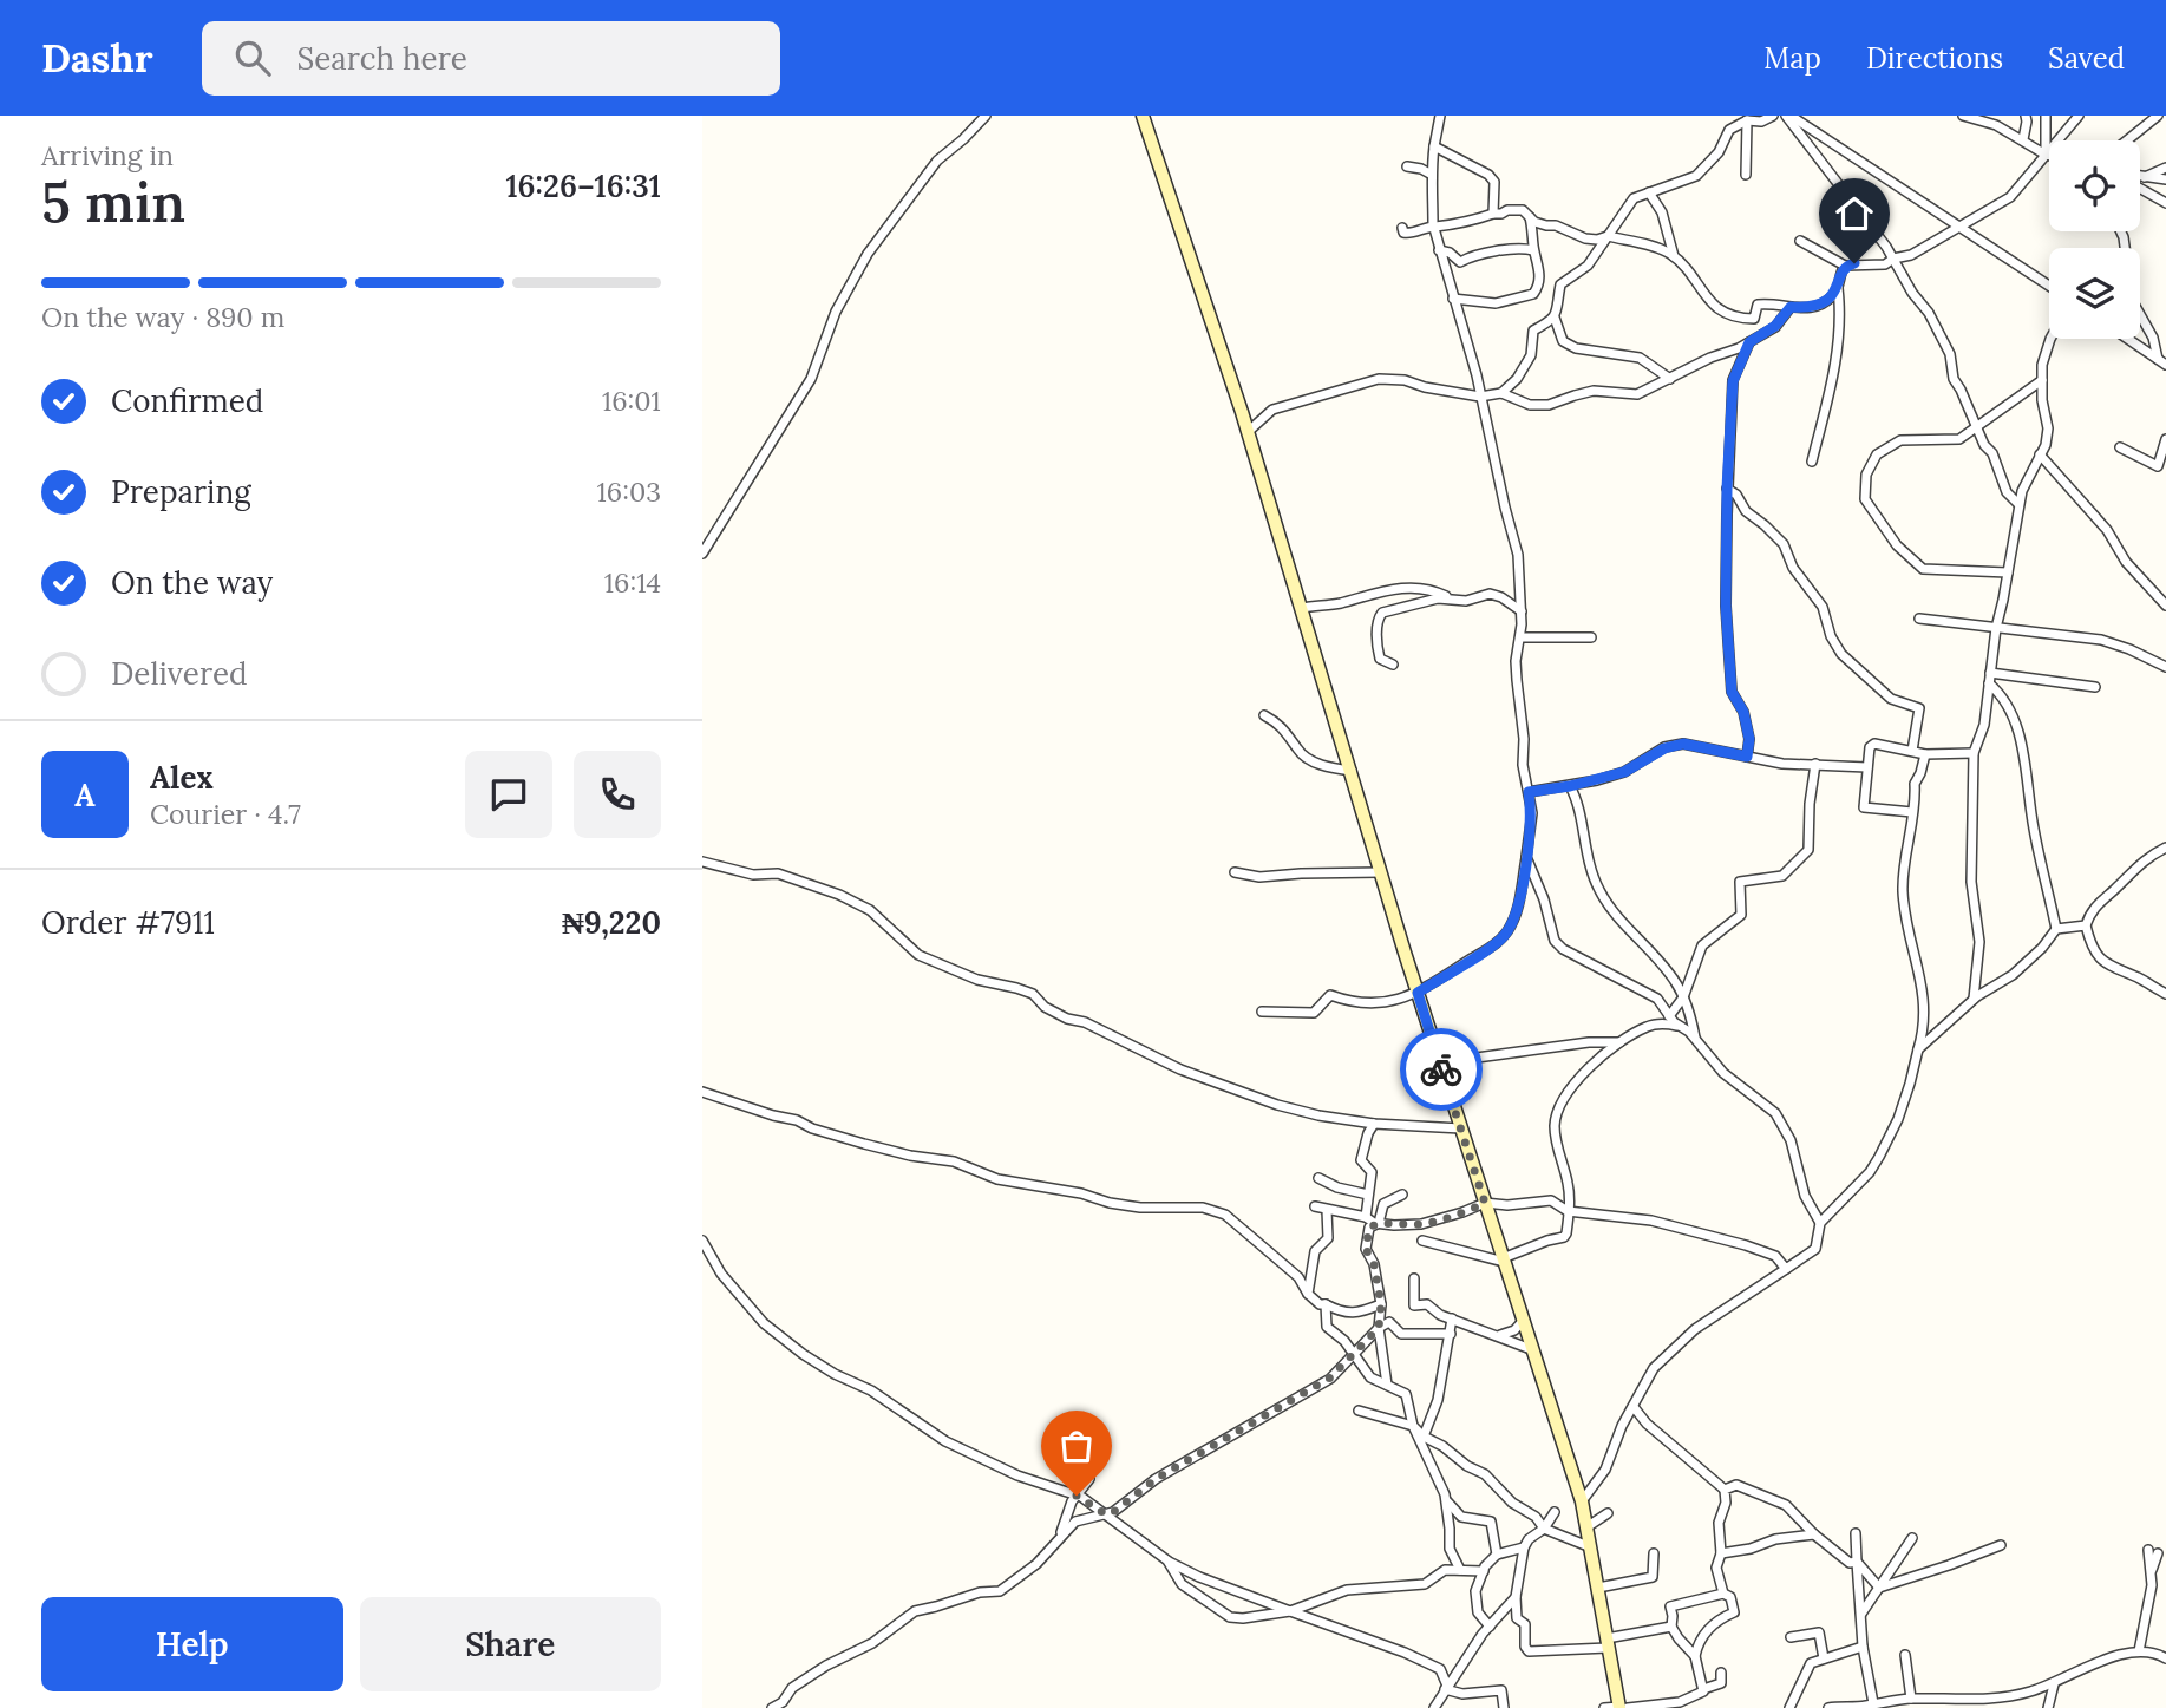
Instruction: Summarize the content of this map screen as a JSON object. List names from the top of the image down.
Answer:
{
  "page": {
    "header": "Dashr",
    "search": "Search here",
    "nav": ["Map", "Directions", "Saved"],
    "heading": ["5 min", "Arriving in", "16:26–16:31"],
    "panel": [
      "Alex",
      "Courier · 4.7",
      "Order #7911",
      "₦9,220"
    ],
    "bar": "On the way · 890 m",
    "list": [
      ["Confirmed", "16:01"],
      ["Preparing", "16:03"],
      ["On the way", "16:14"],
      "Delivered"
    ],
    "round": "A",
    "buttons": ["Help", "Share"]
  }
}
